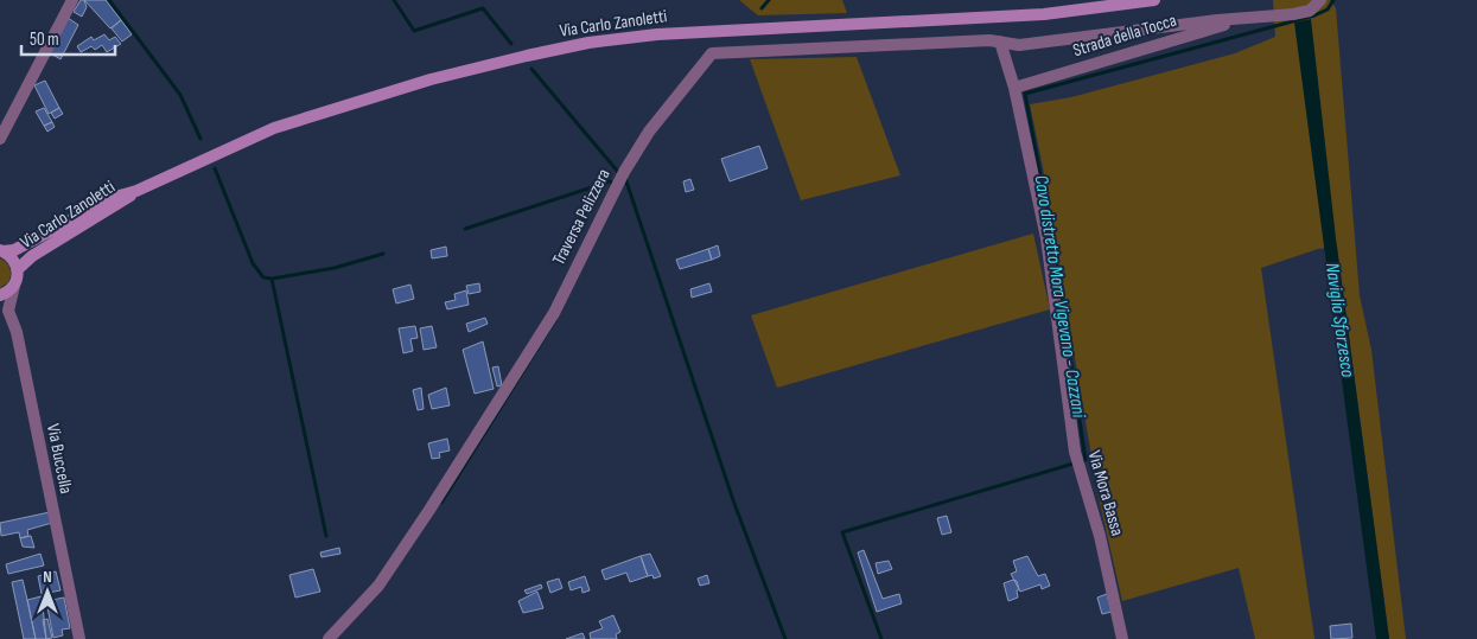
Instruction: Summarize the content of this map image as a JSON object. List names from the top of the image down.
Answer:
{
  "streets": {
    "main road": ["Via Carlo Zanoletti"],
    "street": [
      "Strada della Tocca",
      "Traversa Pelizzera",
      "Via Buccella",
      "Via Mora Bassa"
    ]
  },
  "crossings": [
    ["Strada della Tocca", "Traversa Pelizzera"],
    ["Strada della Tocca", "Via Mora Bassa"],
    ["Traversa Pelizzera", "Via Mora Bassa"]
  ],
  "water": ["Cavo distretto Mora Vigevano - Cazzani", "Naviglio Sforzesco"],
  "scale_bar": "50 m",
  "north": "top"
}
